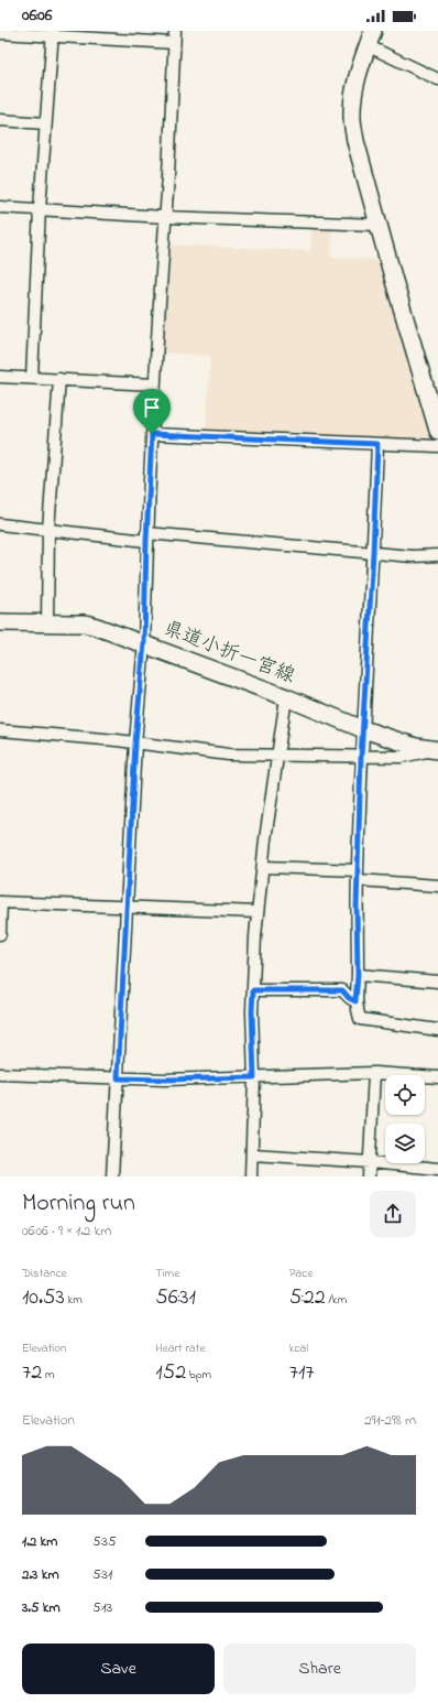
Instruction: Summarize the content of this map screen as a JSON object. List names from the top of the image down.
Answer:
{
  "streets": {
    "main road": ["県道小折一宮線"]
  },
  "page": {
    "status": "06:06",
    "heading": ["Morning run", "06:06 · 9 × 1.2 km"],
    "stats": [
      ["Distance", "10.53 km"],
      ["Time", "56:31"],
      ["Pace", "5:22 /km"],
      ["Elevation", "72 m"],
      ["Heart rate", "152 bpm"],
      ["kcal", "717"]
    ],
    "chart": ["Elevation", "291–298 m"],
    "list": [
      {
        "name": "1.2 km",
        "note": "5:35"
      },
      {
        "name": "2.3 km",
        "note": "5:31"
      },
      {
        "name": "3.5 km",
        "note": "5:13"
      }
    ],
    "buttons": ["Save", "Share"]
  }
}
